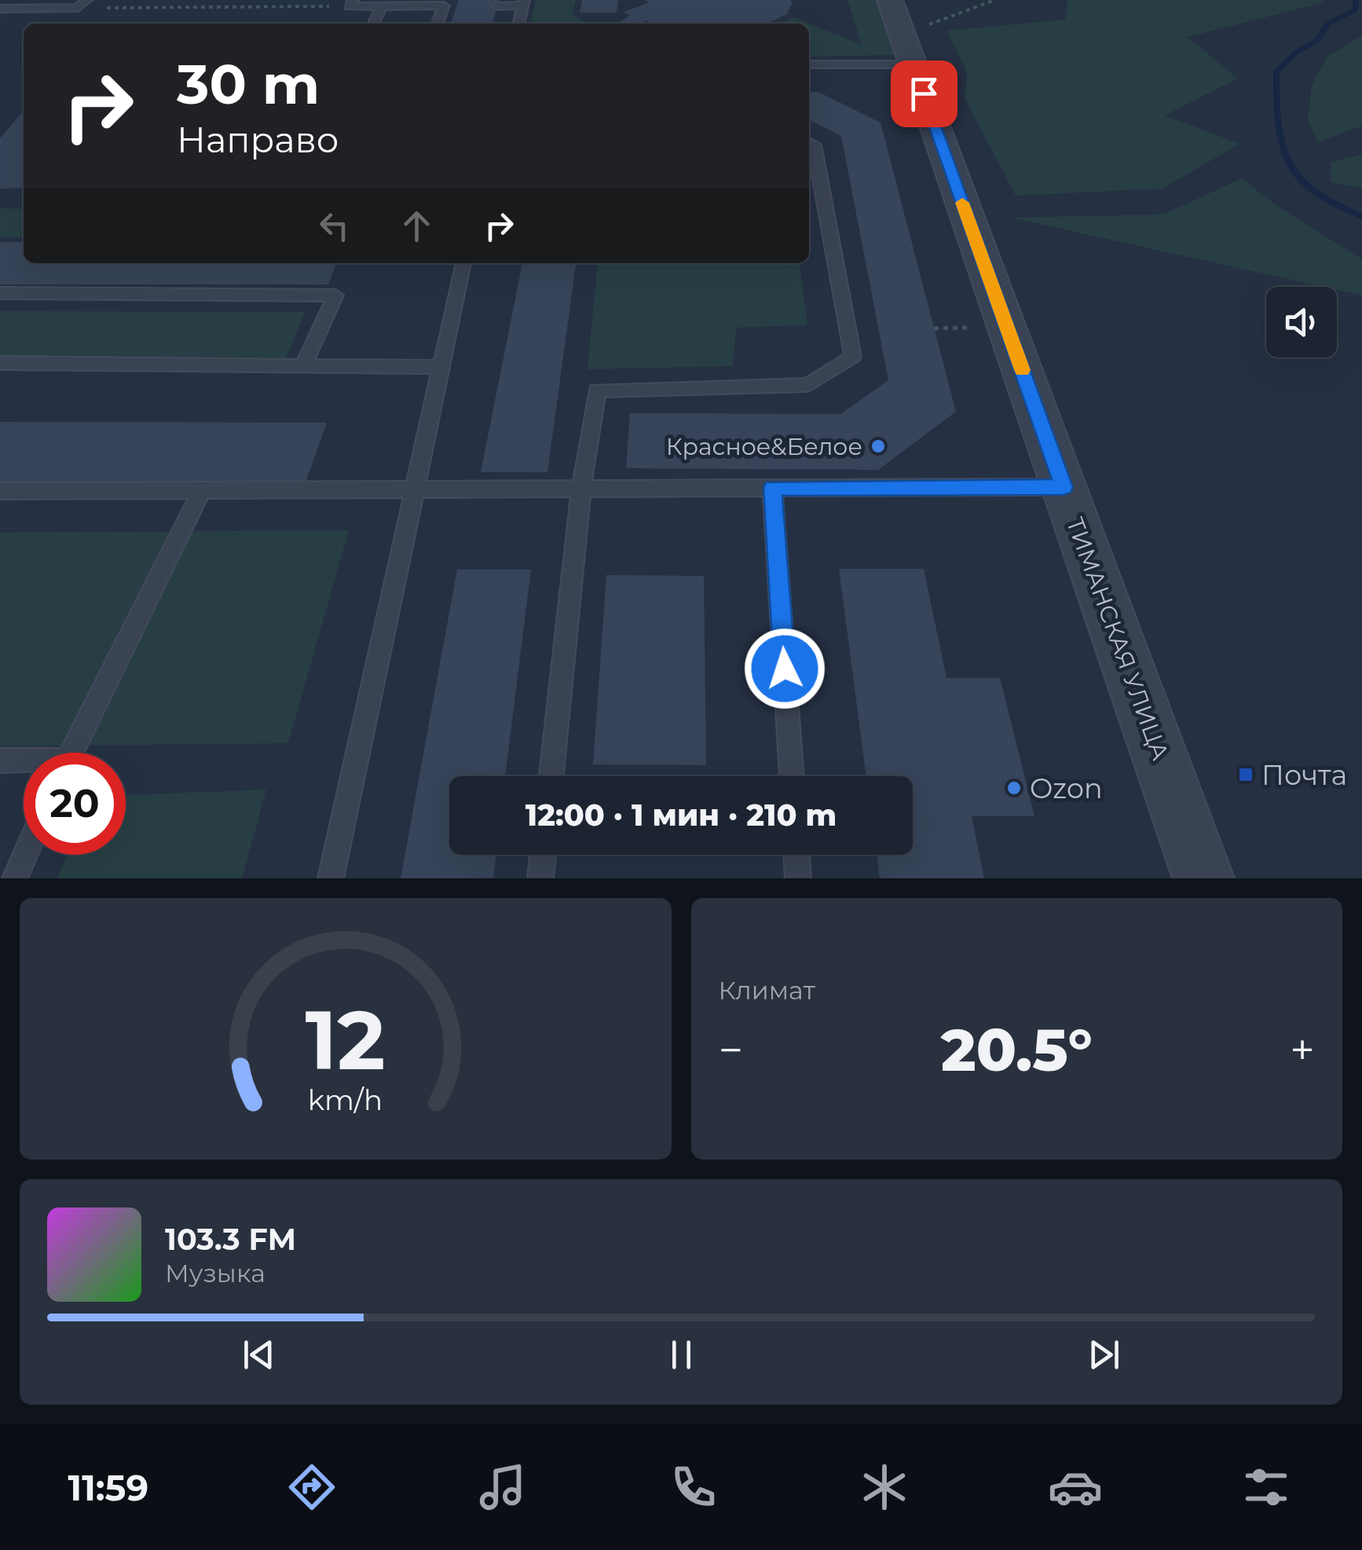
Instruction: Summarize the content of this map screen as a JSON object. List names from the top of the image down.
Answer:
{
  "streets": {
    "street": ["ТИМАНСКАЯ УЛИЦА"]
  },
  "places": {
    "other": ["Красное&Белое", "Ozon"],
    "transit": ["Почта"]
  },
  "page": {
    "turn": ["30 m", "Направо"],
    "limit": "20",
    "trip": "12:00 · 1 мин · 210 m",
    "tile": "Климат",
    "heat": ["−", "20.5°", "+"],
    "song": ["103.3 FM", "Музыка"],
    "tabs": "11:59",
    "gauge": ["12", "km/h"]
  }
}
